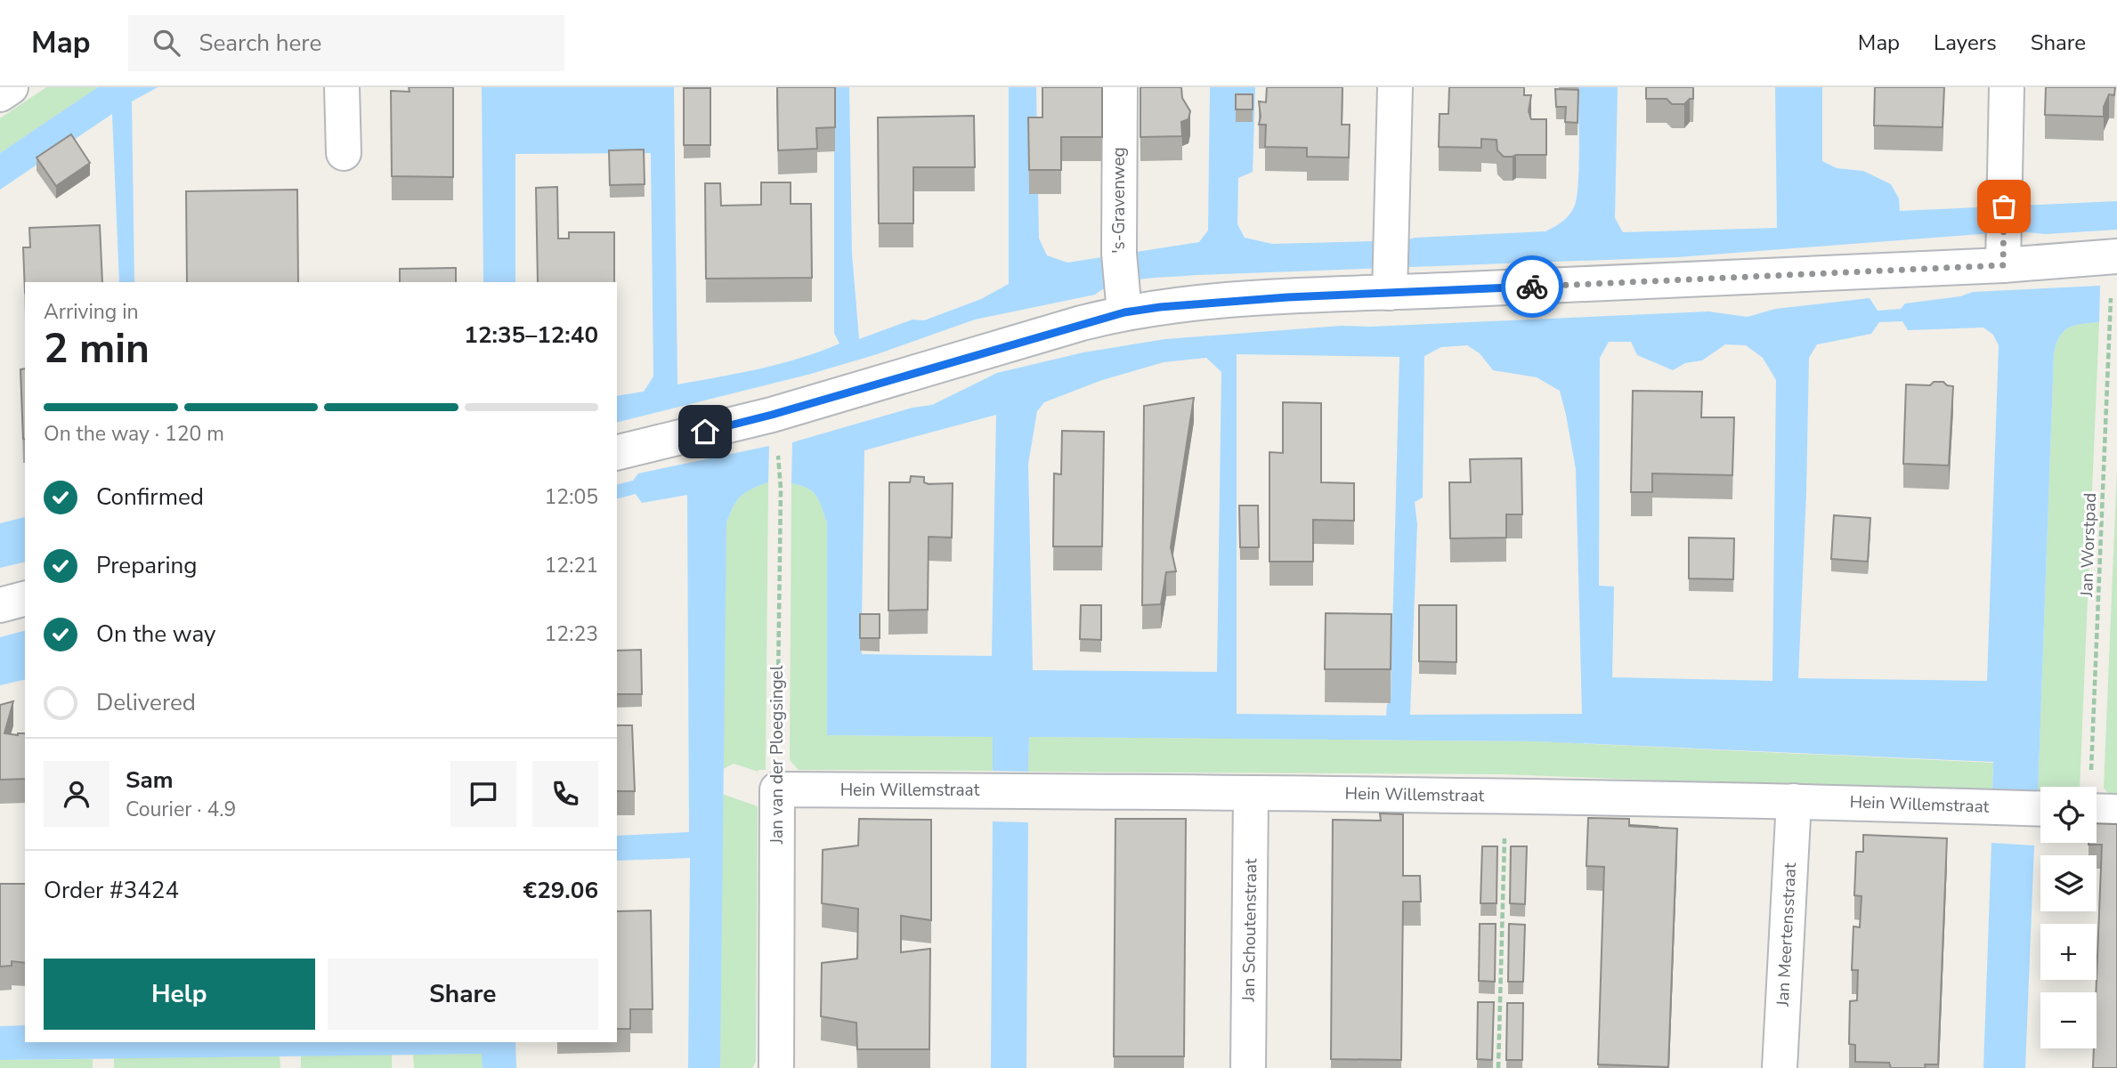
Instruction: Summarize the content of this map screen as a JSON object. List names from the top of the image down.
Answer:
{
  "streets": {
    "street": [
      "'s-Gravenweg",
      "Jan van der Ploegsingel",
      "Hein Willemstraat",
      "Jan Schoutenstraat",
      "Jan Meertensstraat"
    ],
    "path": ["Jan Worstpad"]
  },
  "crossings": [
    ["Jan van der Ploegsingel", "Hein Willemstraat"],
    ["Hein Willemstraat", "Jan Schoutenstraat"],
    ["Hein Willemstraat", "Jan Meertensstraat"]
  ],
  "page": {
    "header": "Map",
    "search": "Search here",
    "nav": ["Map", "Layers", "Share"],
    "heading": ["2 min", "Arriving in", "12:35–12:40"],
    "panel": [
      "Sam",
      "Courier · 4.9",
      "Order #3424",
      "€29.06"
    ],
    "bar": "On the way · 120 m",
    "list": [
      ["Confirmed", "12:05"],
      ["Preparing", "12:21"],
      ["On the way", "12:23"],
      "Delivered"
    ],
    "map_buttons": ["+", "−"],
    "buttons": ["Help", "Share"]
  }
}
